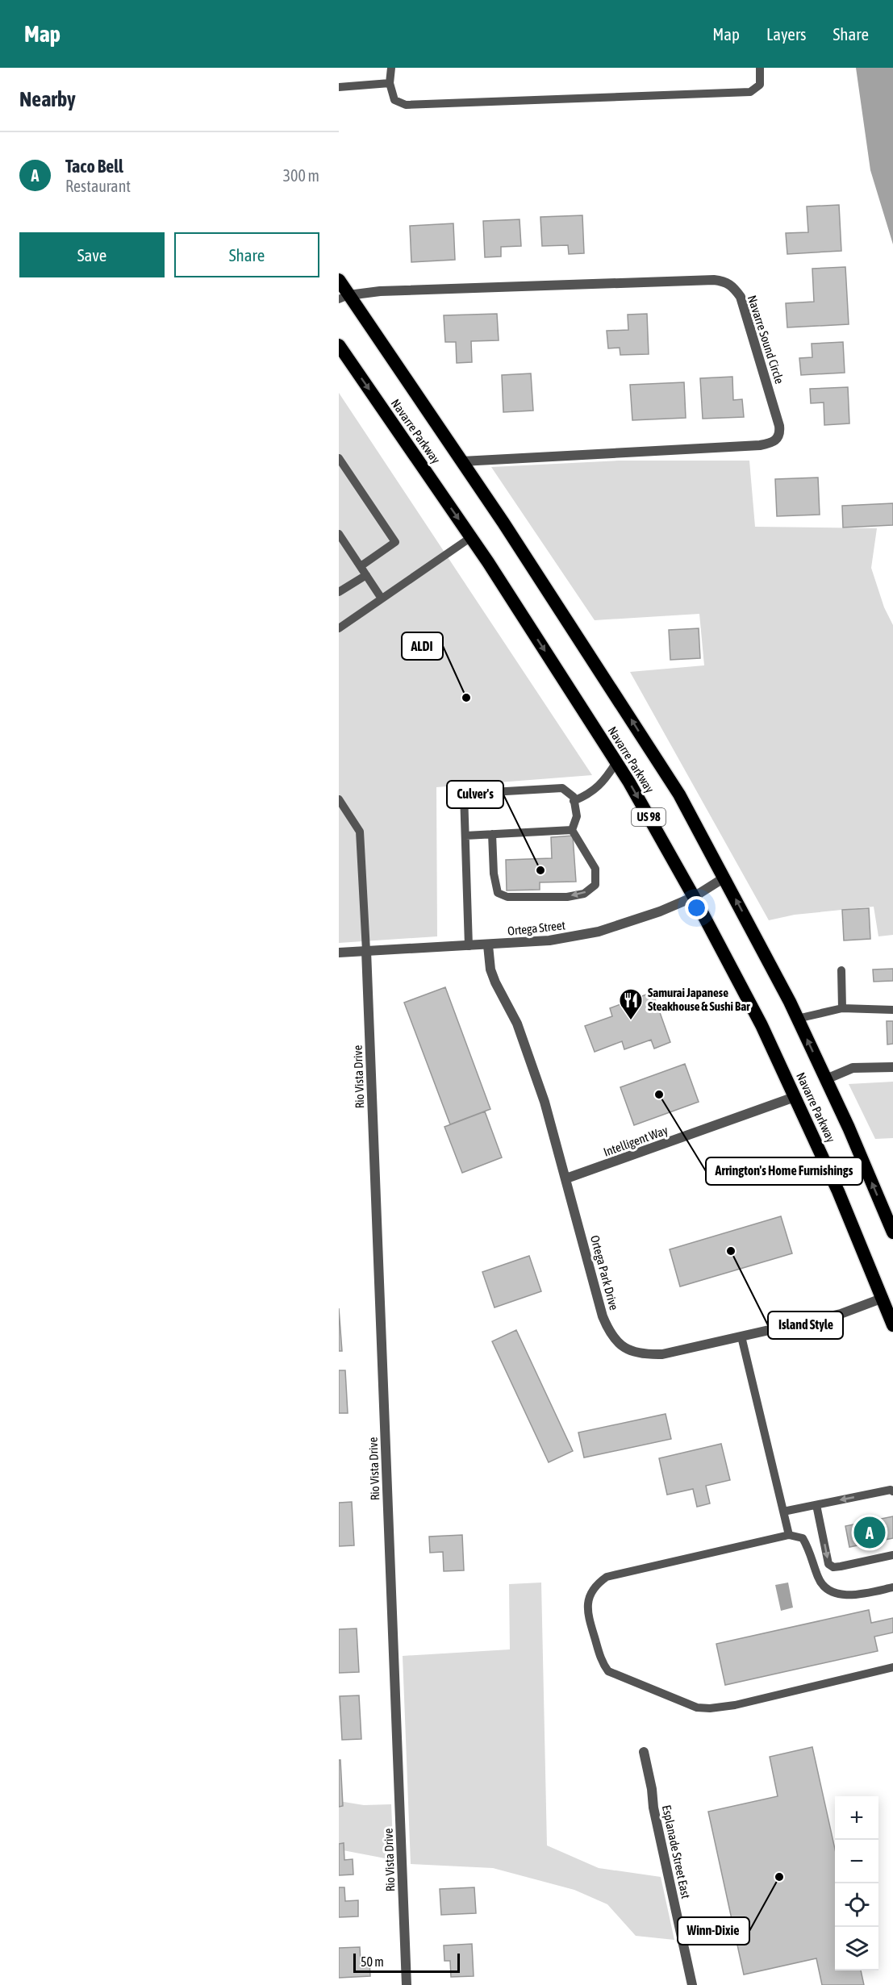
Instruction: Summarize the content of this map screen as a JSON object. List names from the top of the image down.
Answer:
{
  "streets": {
    "highway": ["Navarre Parkway", "US 98"],
    "street": [
      "Navarre Sound Circle",
      "Ortega Street",
      "Rio Vista Drive",
      "Intelligent Way",
      "Ortega Park Drive",
      "Esplanade Street East"
    ]
  },
  "crossings": [
    ["Navarre Sound Circle", "Navarre Parkway"],
    ["Navarre Parkway", "Ortega Street"],
    ["Navarre Parkway", "Intelligent Way"],
    ["Navarre Parkway", "Ortega Park Drive"],
    ["Ortega Street", "Rio Vista Drive"],
    ["Ortega Street", "Ortega Park Drive"],
    ["Intelligent Way", "Ortega Park Drive"]
  ],
  "places": {
    "other": [
      "ALDI",
      "Culver's",
      "Arrington's Home Furnishings",
      "Island Style",
      "Winn-Dixie"
    ],
    "restaurant": ["Samurai Japanese Steakhouse & Sushi Bar"]
  },
  "scale_bar": "50 m",
  "page": {
    "header": "Map",
    "nav": ["Map", "Layers", "Share"],
    "heading": "Nearby",
    "list": [
      {
        "mark": "A",
        "name": "Taco Bell",
        "note": "Restaurant",
        "value": "300 m"
      }
    ],
    "buttons": ["Save", "Share"],
    "pins": "A",
    "map_buttons": ["+", "−"],
    "scale": "50 m"
  }
}
